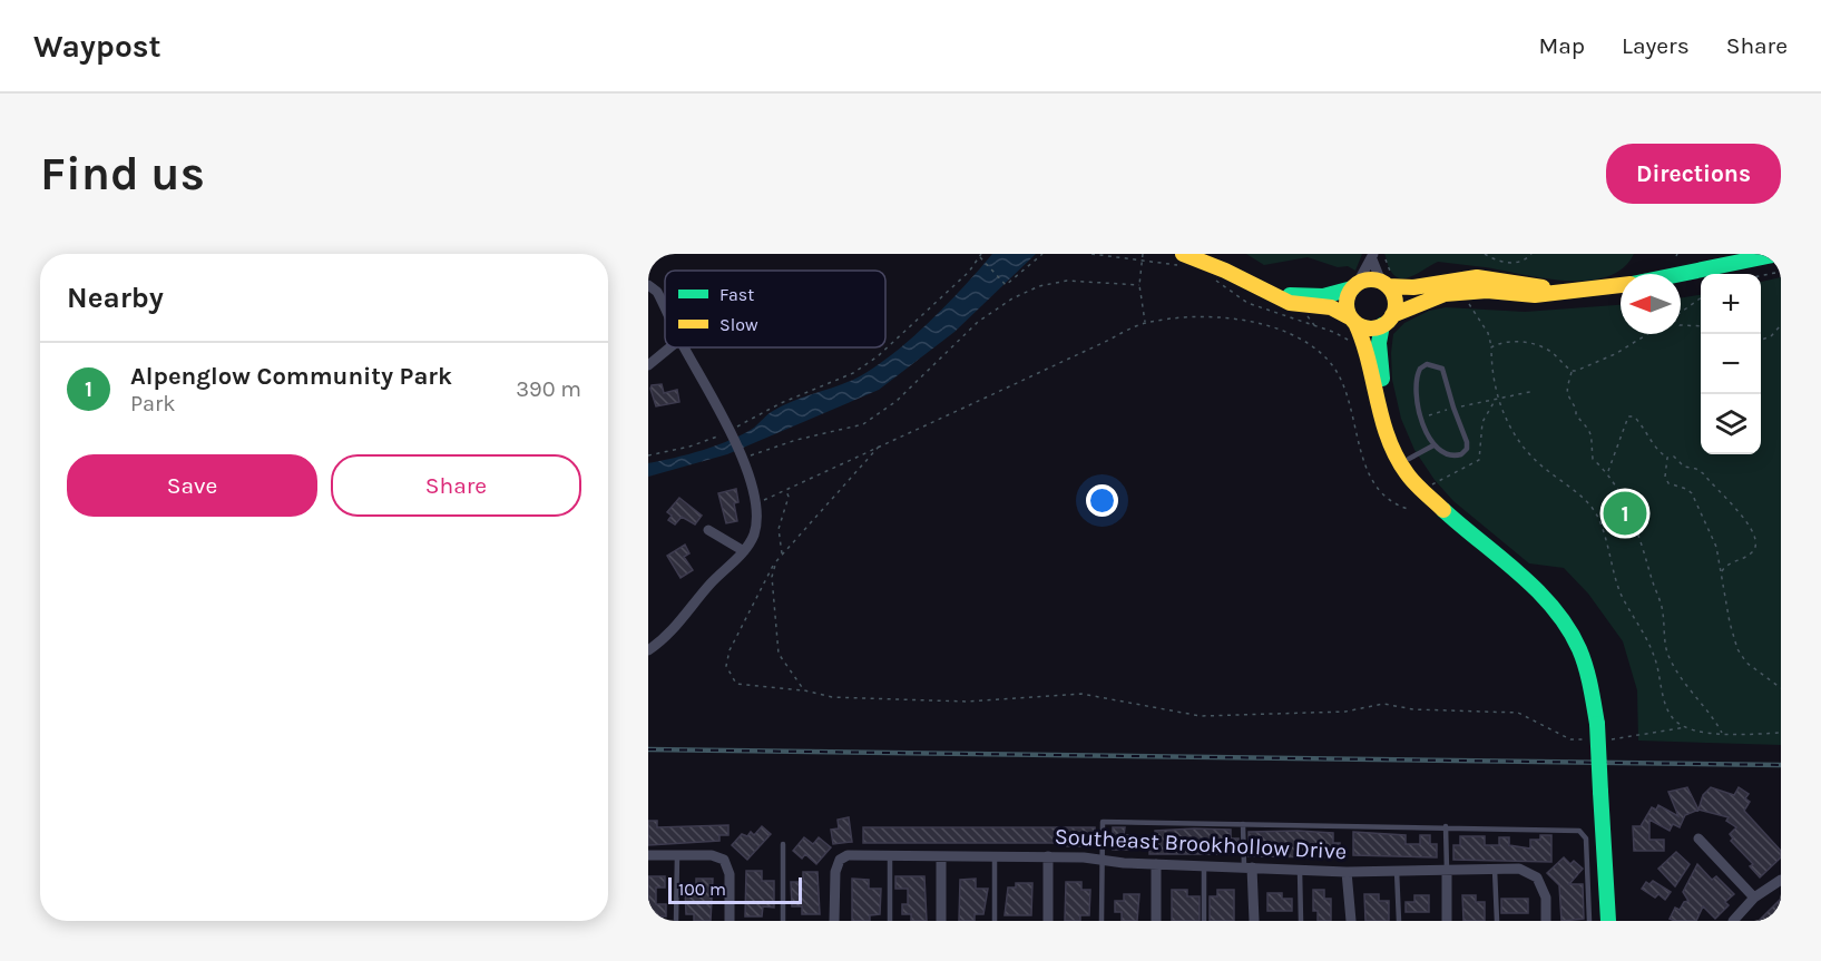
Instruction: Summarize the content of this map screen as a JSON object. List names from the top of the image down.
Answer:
{
  "streets": {
    "street": ["Southeast Brookhollow Drive"]
  },
  "legend": ["Fast", "Slow"],
  "scale_bar": "100 m",
  "north": "left",
  "page": {
    "header": "Waypost",
    "nav": ["Map", "Layers", "Share"],
    "buttons": [
      "Directions",
      ["Save", "Share"]
    ],
    "title": "Find us",
    "heading": "Nearby",
    "map_buttons": ["+", "−"],
    "list": [
      {
        "mark": "1",
        "name": "Alpenglow Community Park",
        "note": "Park",
        "value": "390 m"
      }
    ],
    "pins": "1",
    "scale": "100 m"
  }
}
